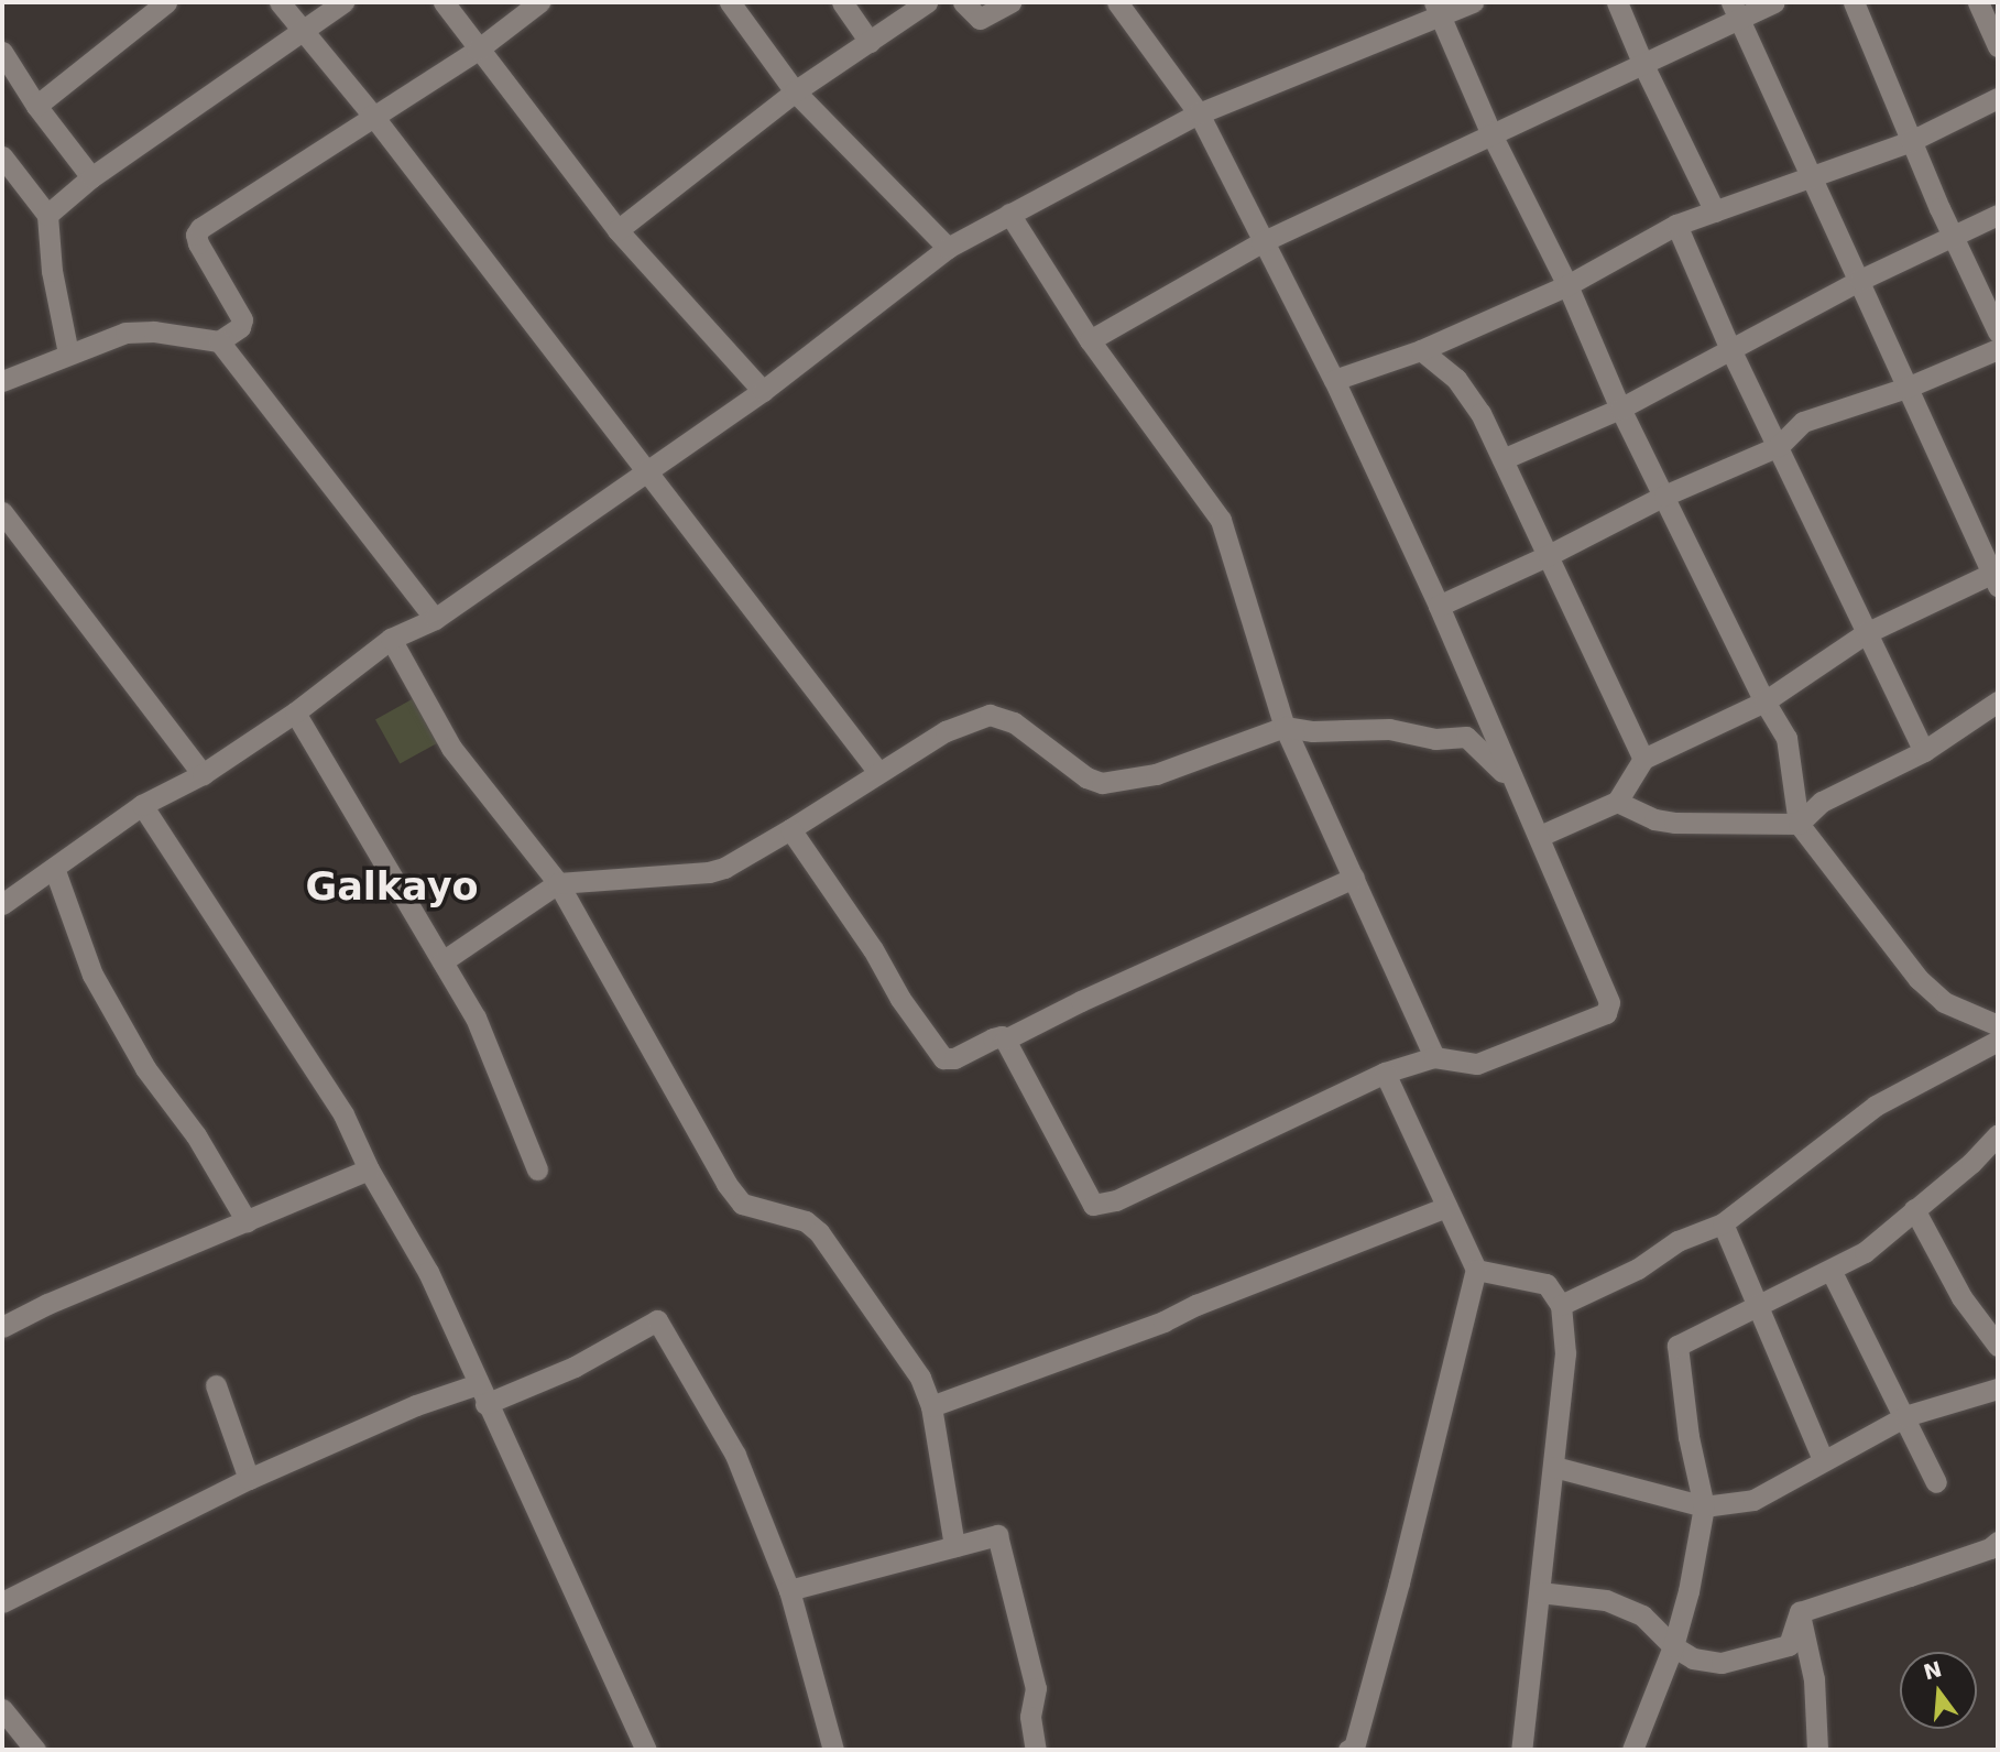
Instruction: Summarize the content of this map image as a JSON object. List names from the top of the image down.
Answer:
{
  "districts": ["Galkayo"],
  "north": "top"
}
